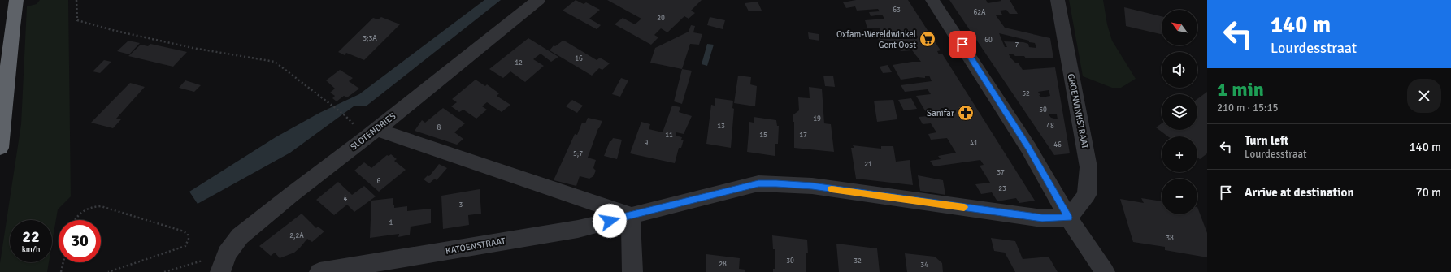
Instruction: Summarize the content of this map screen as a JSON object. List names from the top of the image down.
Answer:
{
  "streets": {
    "street": ["GROENVINKSTRAAT", "SLOTENDRIES", "KATOENSTRAAT"]
  },
  "crossings": [
    ["GROENVINKSTRAAT", "KATOENSTRAAT"]
  ],
  "places": {
    "supermarket": ["Oxfam-Wereldwinkel Gent Oost"],
    "pharmacy": ["Sanifar"]
  },
  "house_numbers": [
    "63",
    "62A",
    "20",
    "3;3A",
    "60",
    "7",
    "16",
    "12",
    "52",
    "50",
    "19",
    "13",
    "48",
    "8",
    "11",
    "15",
    "17",
    "9",
    "41",
    "46",
    "5;7",
    "21",
    "37",
    "6",
    "23",
    "4",
    "3",
    "1",
    "2;2A",
    "38",
    "30",
    "32",
    "28",
    "34"
  ],
  "north": "top left",
  "page": {
    "turn": ["140 m", "Lourdesstraat"],
    "map_buttons": ["+", "−"],
    "heading": ["1 min", "210 m · 15:15"],
    "list": [
      {
        "name": "Turn left",
        "note": "Lourdesstraat",
        "value": "140 m"
      },
      {
        "name": "Arrive at destination",
        "value": "70 m"
      }
    ],
    "speed": "22 km/h",
    "limit": "30"
  }
}
